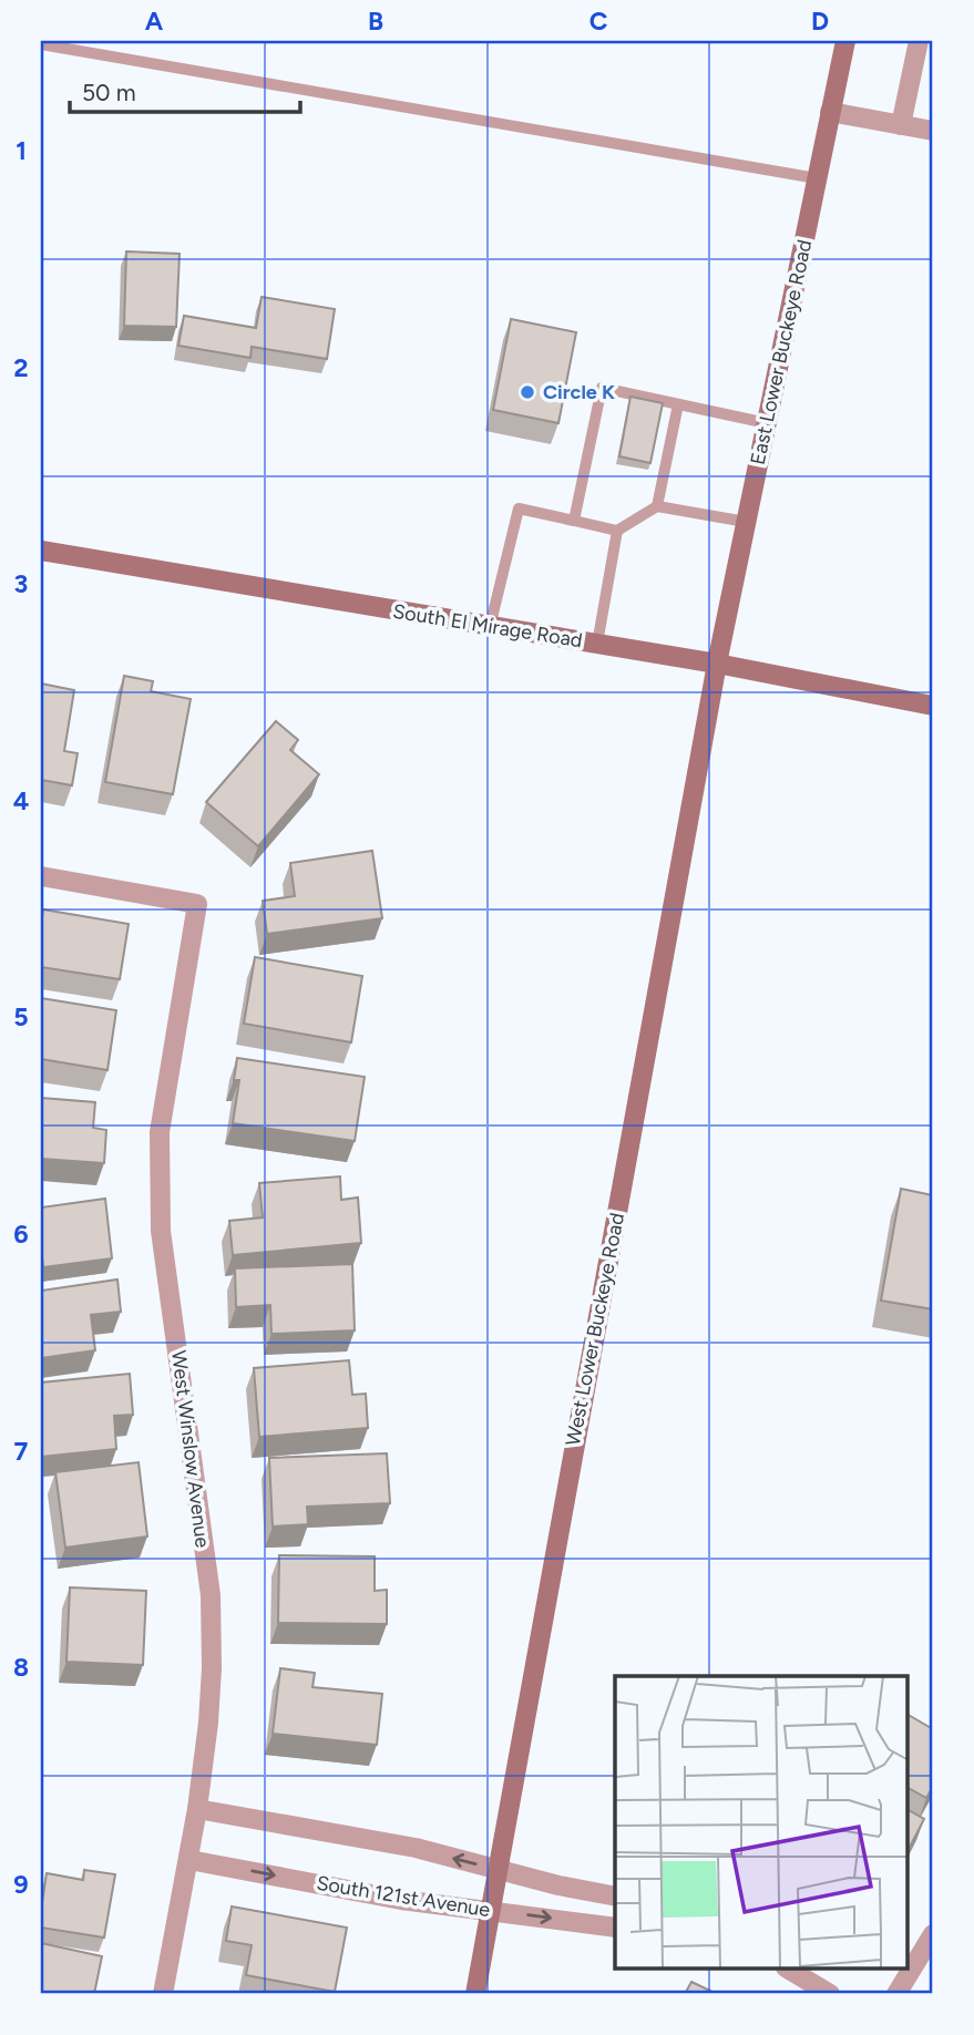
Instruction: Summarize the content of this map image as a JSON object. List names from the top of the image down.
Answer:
{
  "streets": {
    "main road": ["East Lower Buckeye Road", "South El Mirage Road", "West Lower Buckeye Road"],
    "street": ["West Winslow Avenue", "South 121st Avenue"]
  },
  "crossings": [
    ["East Lower Buckeye Road", "South El Mirage Road"],
    ["East Lower Buckeye Road", "West Lower Buckeye Road"],
    ["South El Mirage Road", "West Lower Buckeye Road"],
    ["West Lower Buckeye Road", "South 121st Avenue"],
    ["West Winslow Avenue", "South 121st Avenue"]
  ],
  "places": ["Circle K"],
  "scale_bar": "50 m",
  "grid": {
    "columns": [
      "A",
      "B",
      "C",
      "D"
    ],
    "rows": [
      "1",
      "2",
      "3",
      "4",
      "5",
      "6",
      "7",
      "8",
      "9"
    ]
  }
}
